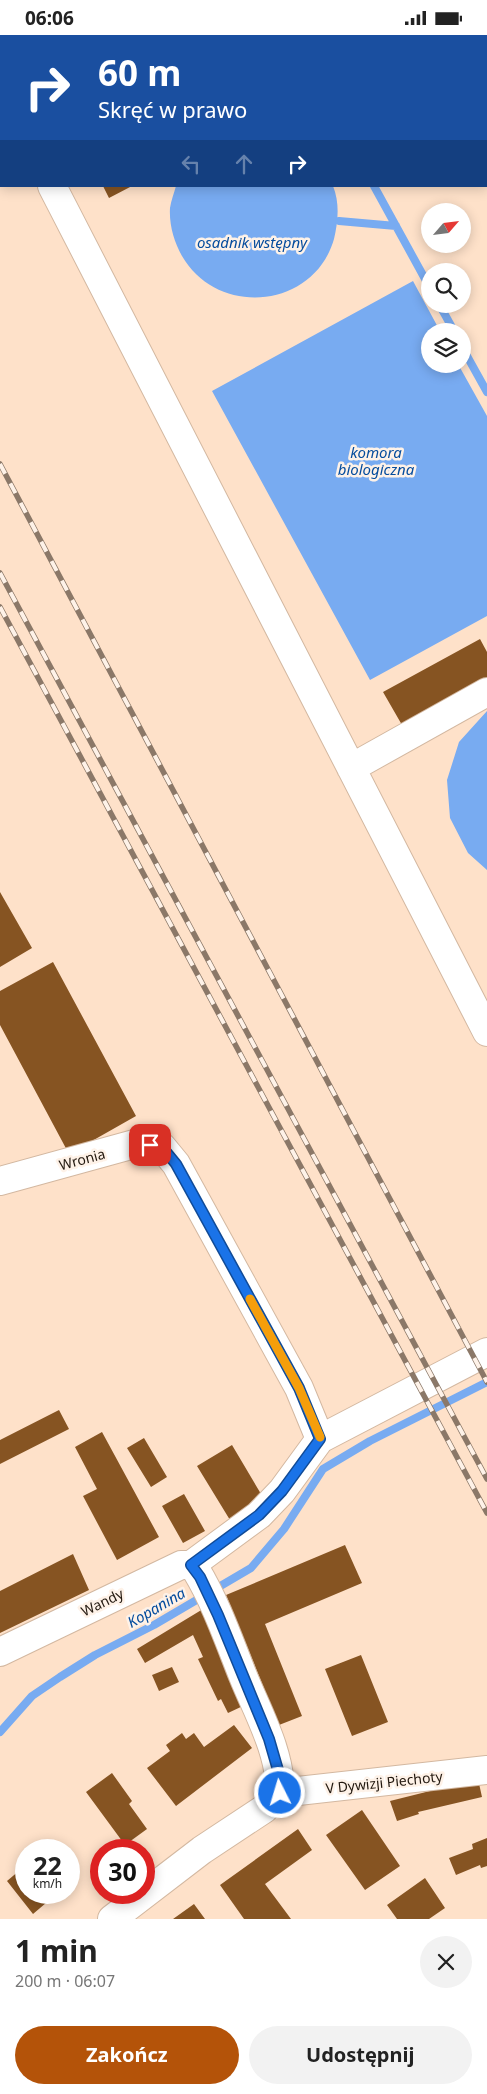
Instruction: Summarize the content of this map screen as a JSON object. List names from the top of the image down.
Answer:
{
  "streets": {
    "street": ["Wronia", "Wandy", "V Dywizji Piechoty"]
  },
  "water": ["osadnik wstępny", "komora biologiczna", "Kopanina"],
  "north": "top right",
  "page": {
    "status": "06:06",
    "turn": ["60 m", "Skręć w prawo"],
    "speed": "22 km/h",
    "limit": "30",
    "heading": ["1 min", "200 m · 06:07"],
    "buttons": ["Zakończ", "Udostępnij"]
  }
}
